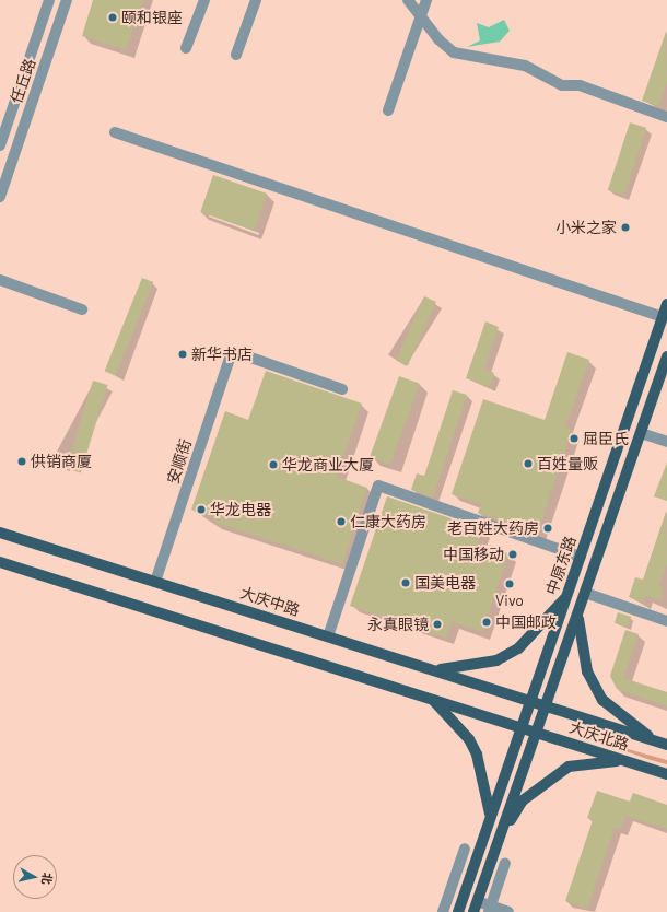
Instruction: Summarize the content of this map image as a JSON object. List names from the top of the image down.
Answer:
{
  "streets": {
    "main road": ["中原东路", "大庆中路", "大庆北路"],
    "street": ["任丘路", "安顺街"]
  },
  "crossings": [
    ["安顺街", "大庆中路"],
    ["中原东路", "大庆中路"],
    ["中原东路", "大庆北路"],
    ["大庆中路", "大庆北路"]
  ],
  "places": [
    "颐和银座",
    "小米之家",
    "新华书店",
    "屈臣氏",
    "供销商厦",
    "百姓量贩",
    "华龙商业大厦",
    "华龙电器",
    "仁康大药房",
    "老百姓大药房",
    "中国移动",
    "国美电器",
    "Vivo",
    "中国邮政",
    "永真眼镜"
  ],
  "north": "right"
}
